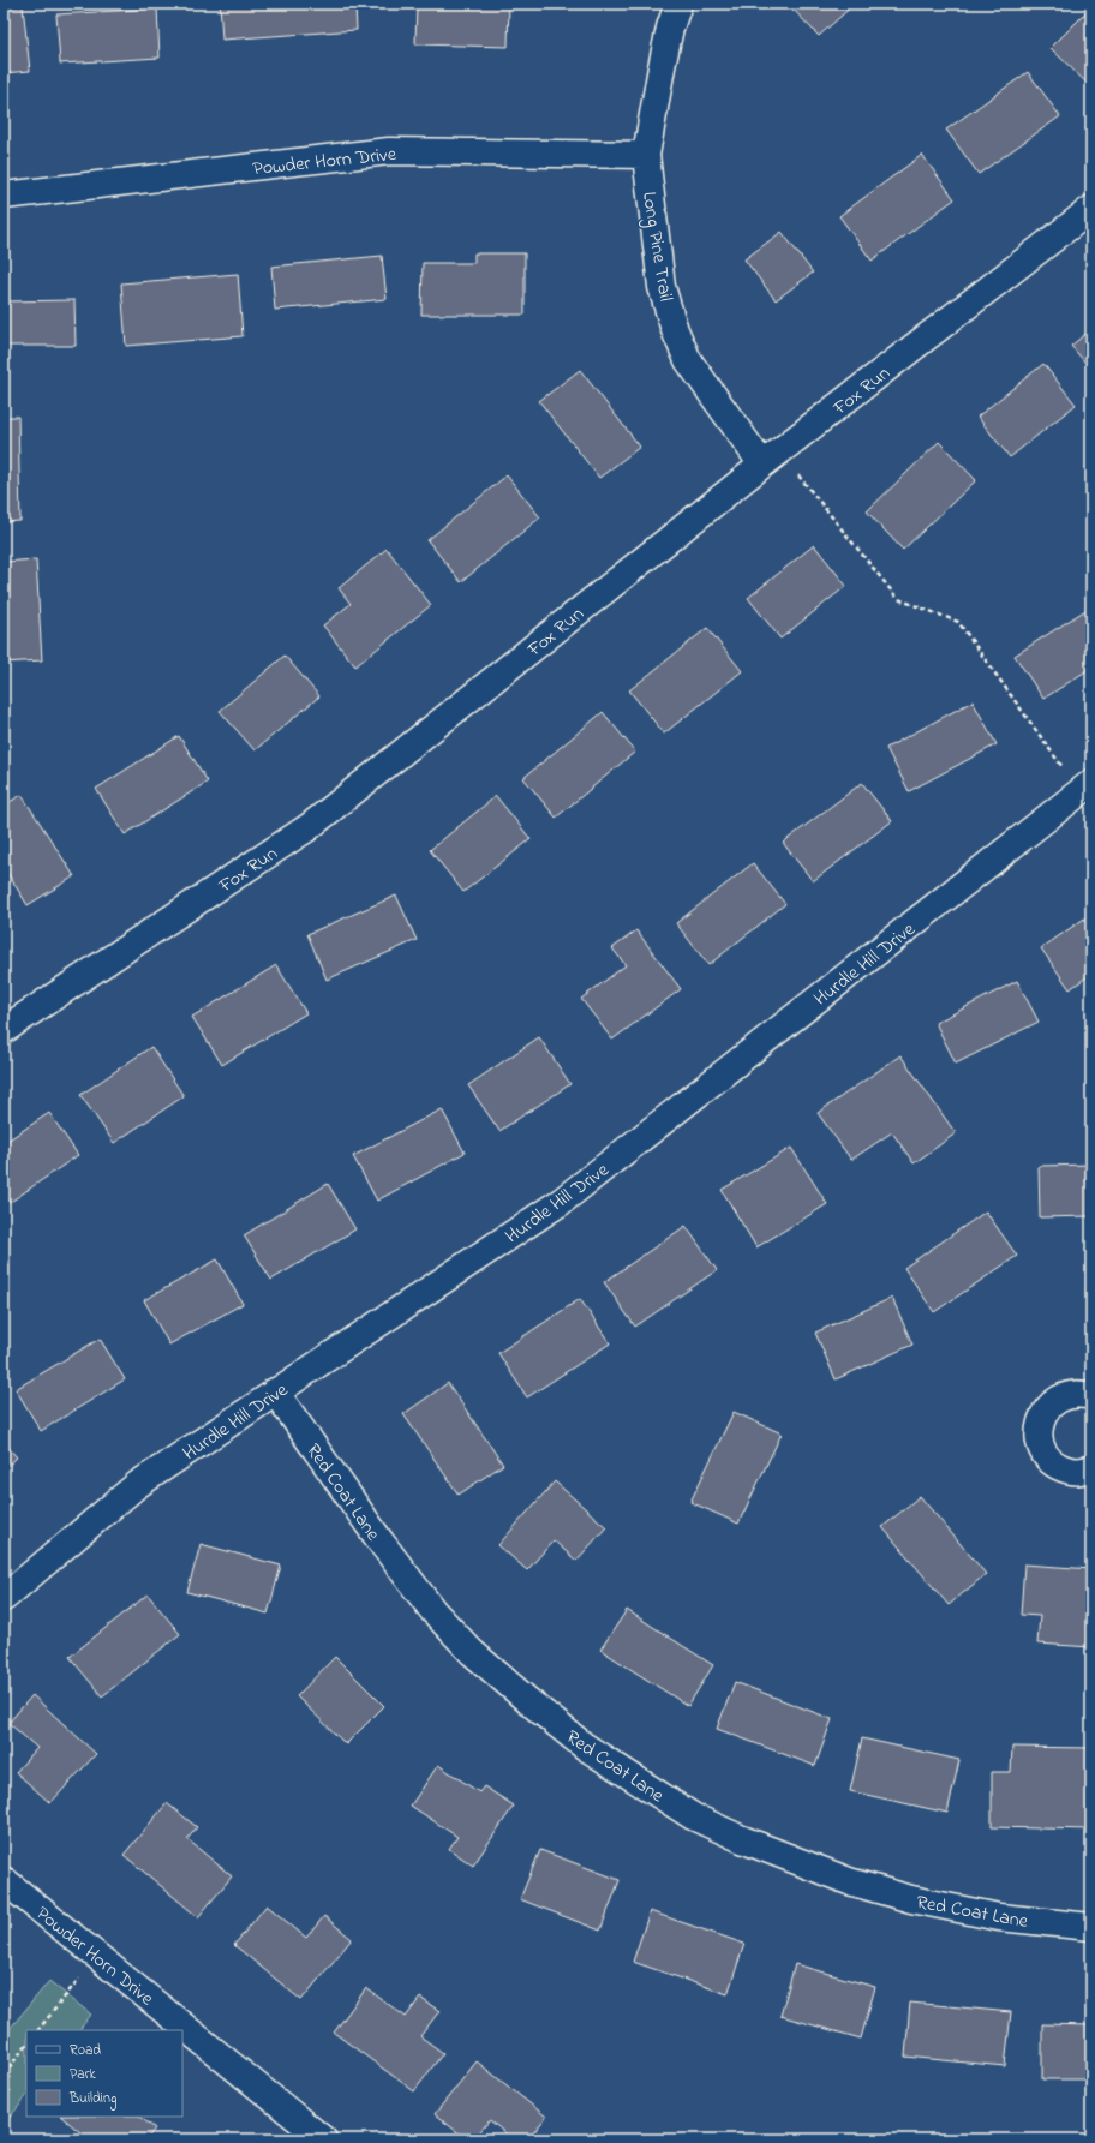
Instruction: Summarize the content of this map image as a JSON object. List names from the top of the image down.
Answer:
{
  "streets": {
    "street": [
      "Powder Horn Drive",
      "Long Pine Trail",
      "Fox Run",
      "Hurdle Hill Drive",
      "Red Coat Lane"
    ]
  },
  "crossings": [
    ["Powder Horn Drive", "Long Pine Trail"],
    ["Long Pine Trail", "Fox Run"],
    ["Hurdle Hill Drive", "Red Coat Lane"]
  ],
  "legend": ["Road", "Park", "Building"]
}
